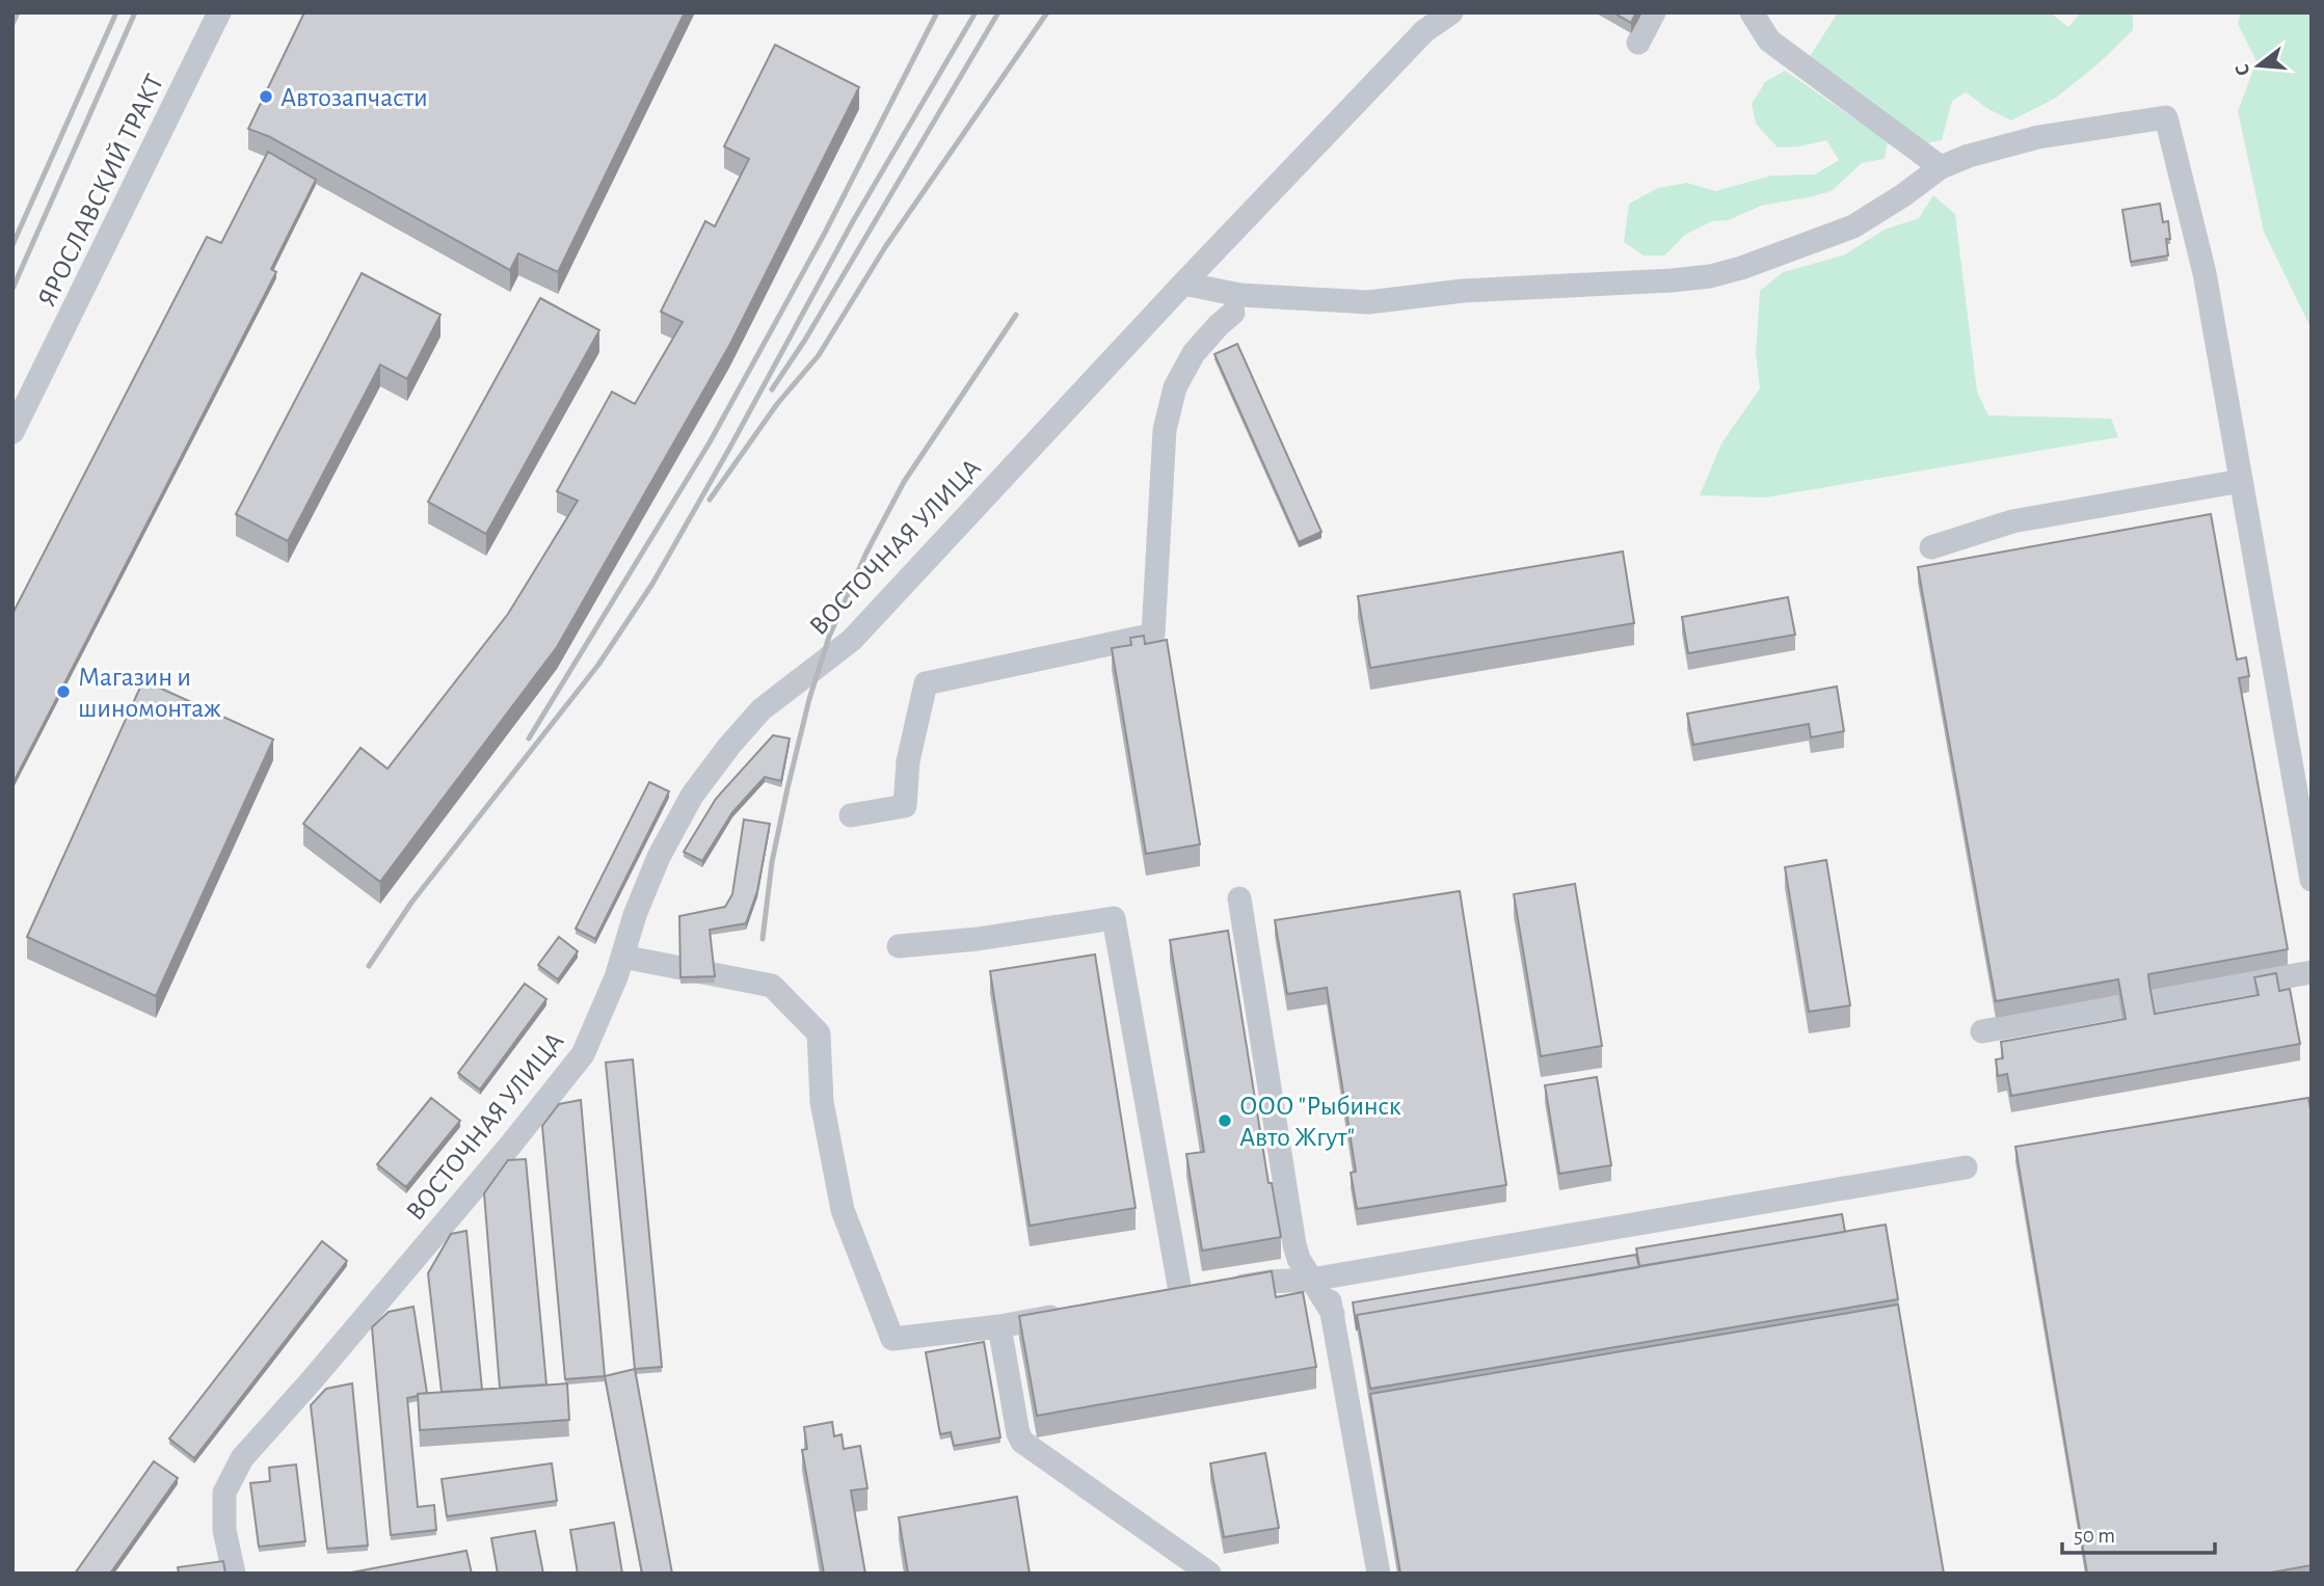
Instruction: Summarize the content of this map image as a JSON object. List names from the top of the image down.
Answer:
{
  "streets": {
    "street": ["ЯРОСЛАВСКИЙ ТРАКТ", "ВОСТОЧНАЯ УЛИЦА"]
  },
  "places": ["Автозапчасти", "Магазин и шиномонтаж", "ООО \"Рыбинск Авто Жгут\""],
  "scale_bar": "50 m",
  "north": "left"
}
